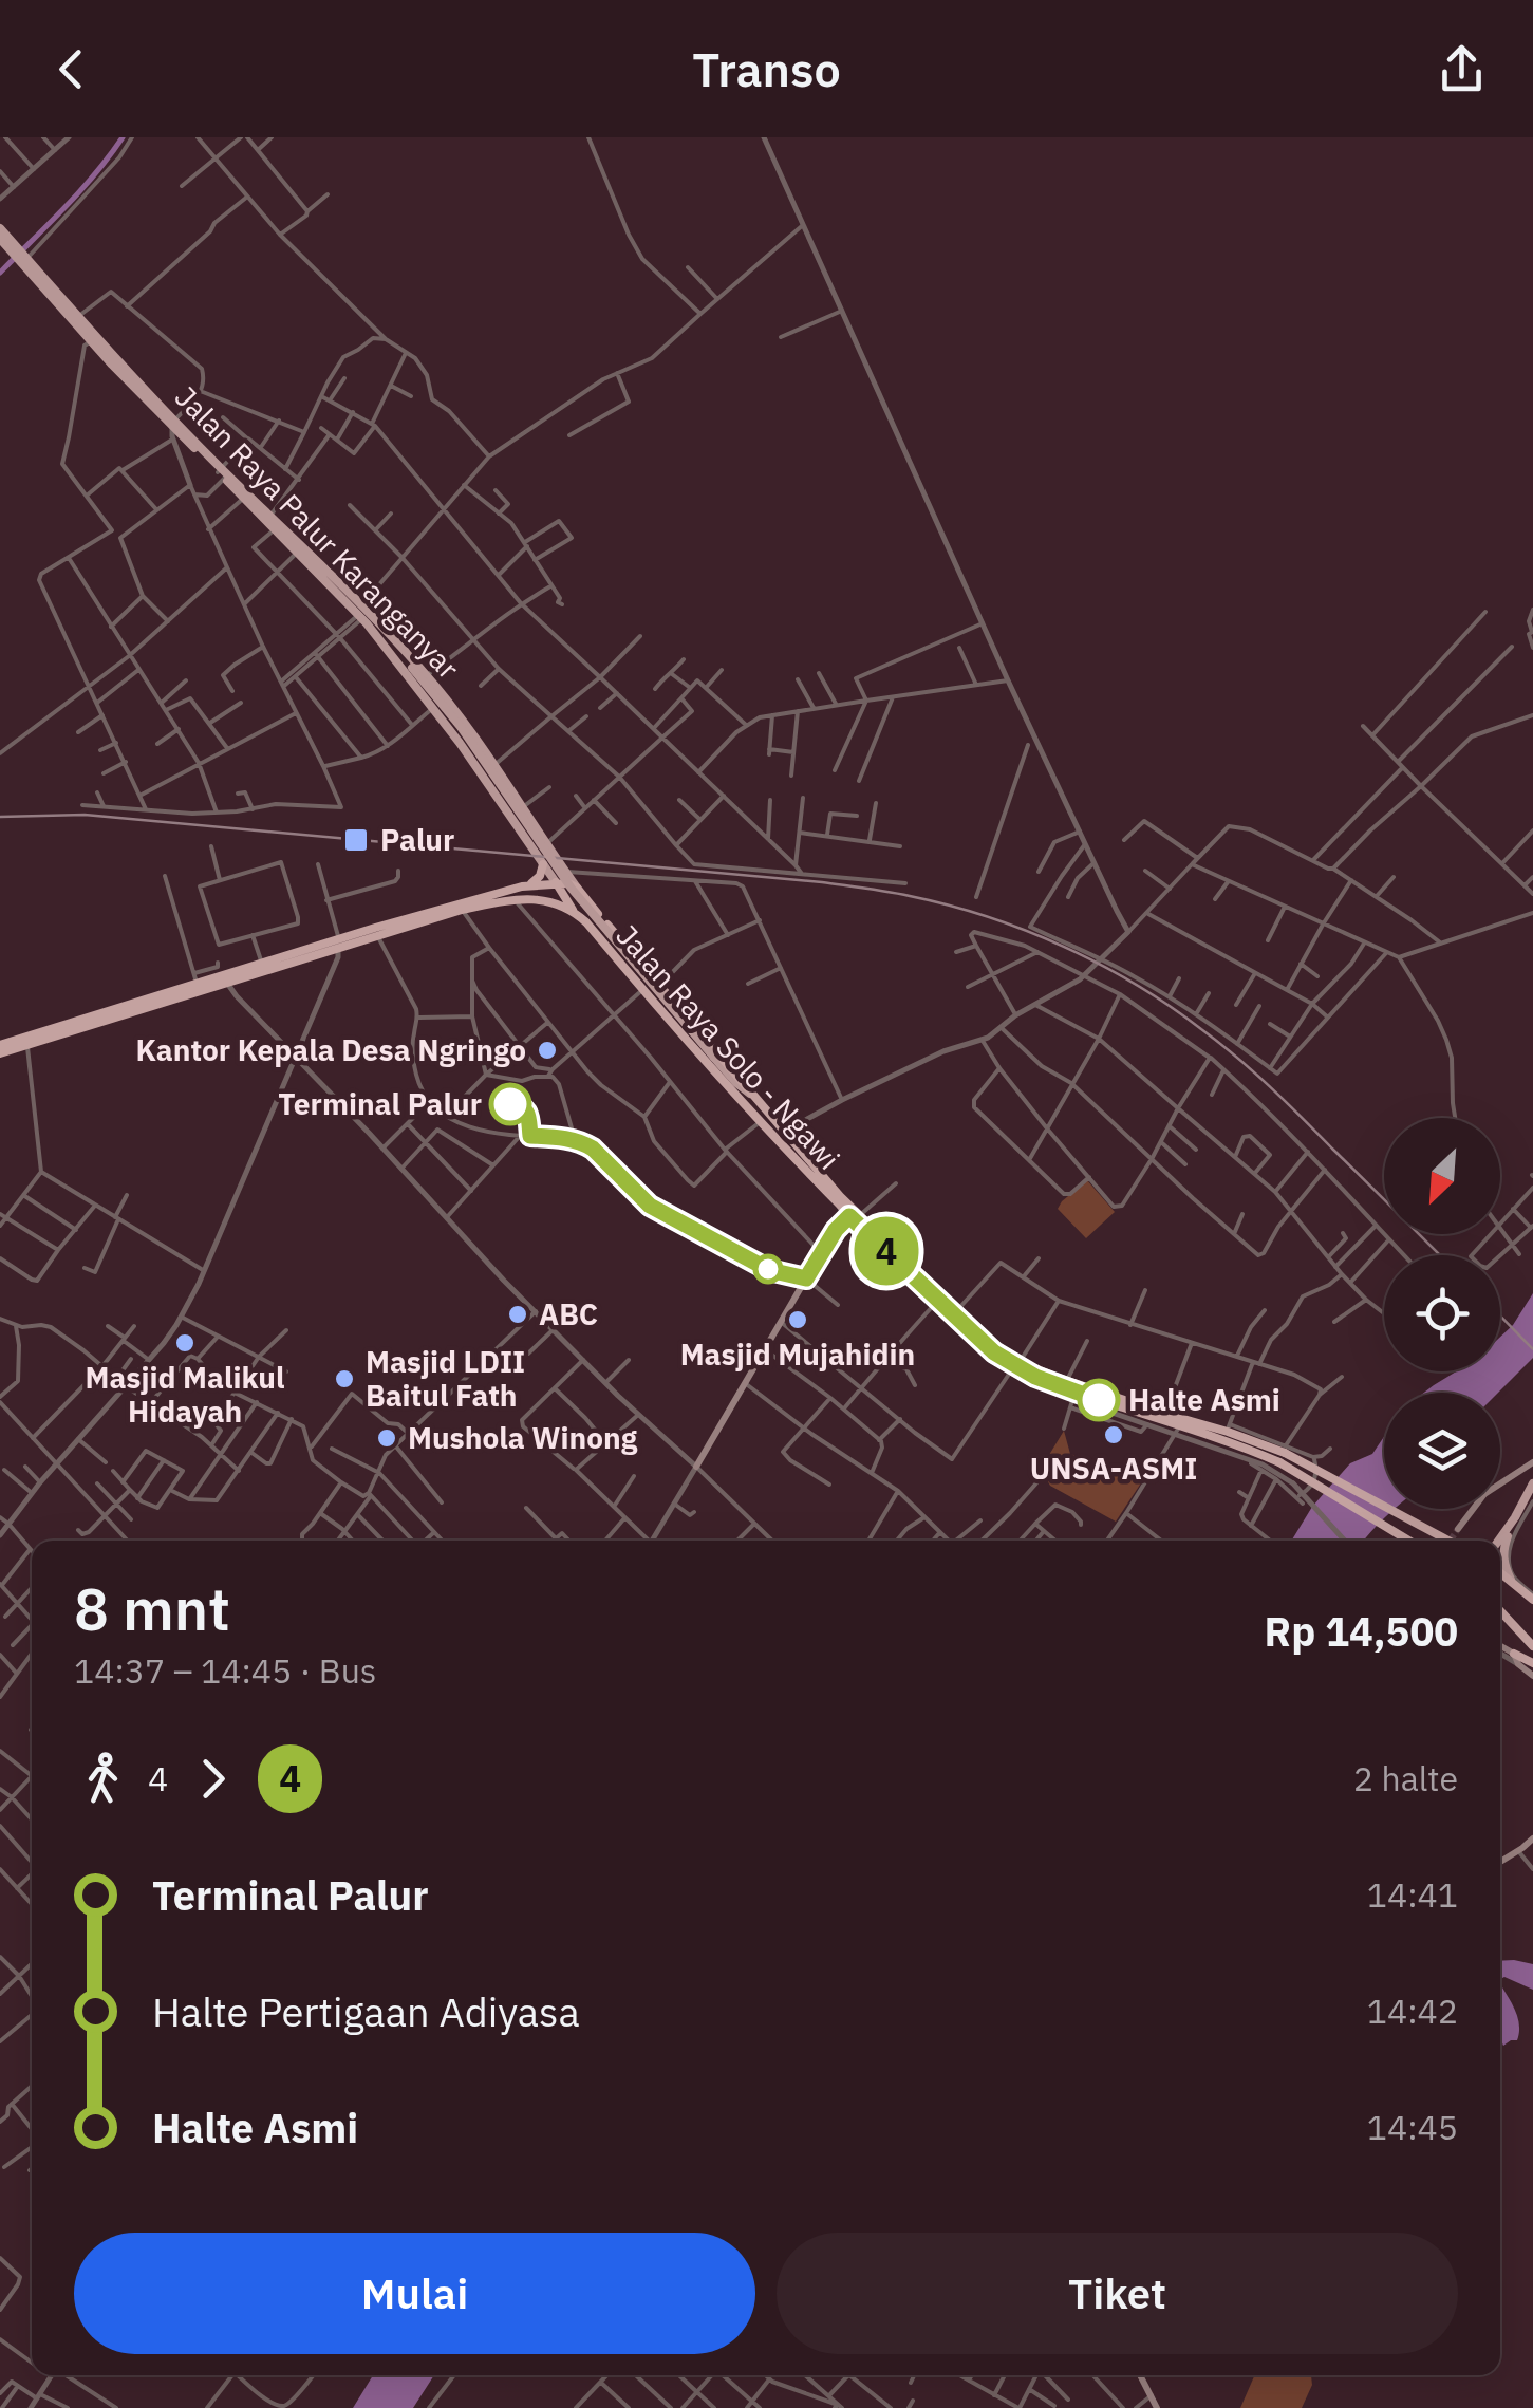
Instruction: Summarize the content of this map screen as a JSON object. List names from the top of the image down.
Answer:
{
  "streets": {
    "highway": ["Jalan Raya Solo - Ngawi"],
    "main road": ["Jalan Raya Palur Karanganyar"]
  },
  "crossings": [
    ["Jalan Raya Palur Karanganyar", "Jalan Raya Solo - Ngawi"]
  ],
  "places": {
    "transit": ["Palur"],
    "other": [
      "Kantor Kepala Desa Ngringo",
      "Terminal Palur",
      "ABC",
      "Masjid Mujahidin",
      "Masjid Malikul Hidayah",
      "Masjid LDII Baitul Fath",
      "Halte Asmi",
      "UNSA-ASMI",
      "Mushola Winong"
    ]
  },
  "lines": ["bus line 4"],
  "north": "bottom left",
  "page": {
    "header": "Transo",
    "on_map": "4",
    "heading": ["8 mnt", "14:37 – 14:45 · Bus", "Rp 14,500"],
    "legs": ["4", "4", "2 halte"],
    "list": [
      {
        "name": "Terminal Palur",
        "value": "14:41"
      },
      {
        "name": "Halte Pertigaan Adiyasa",
        "value": "14:42"
      },
      {
        "name": "Halte Asmi",
        "value": "14:45"
      }
    ],
    "buttons": ["Mulai", "Tiket"]
  }
}
